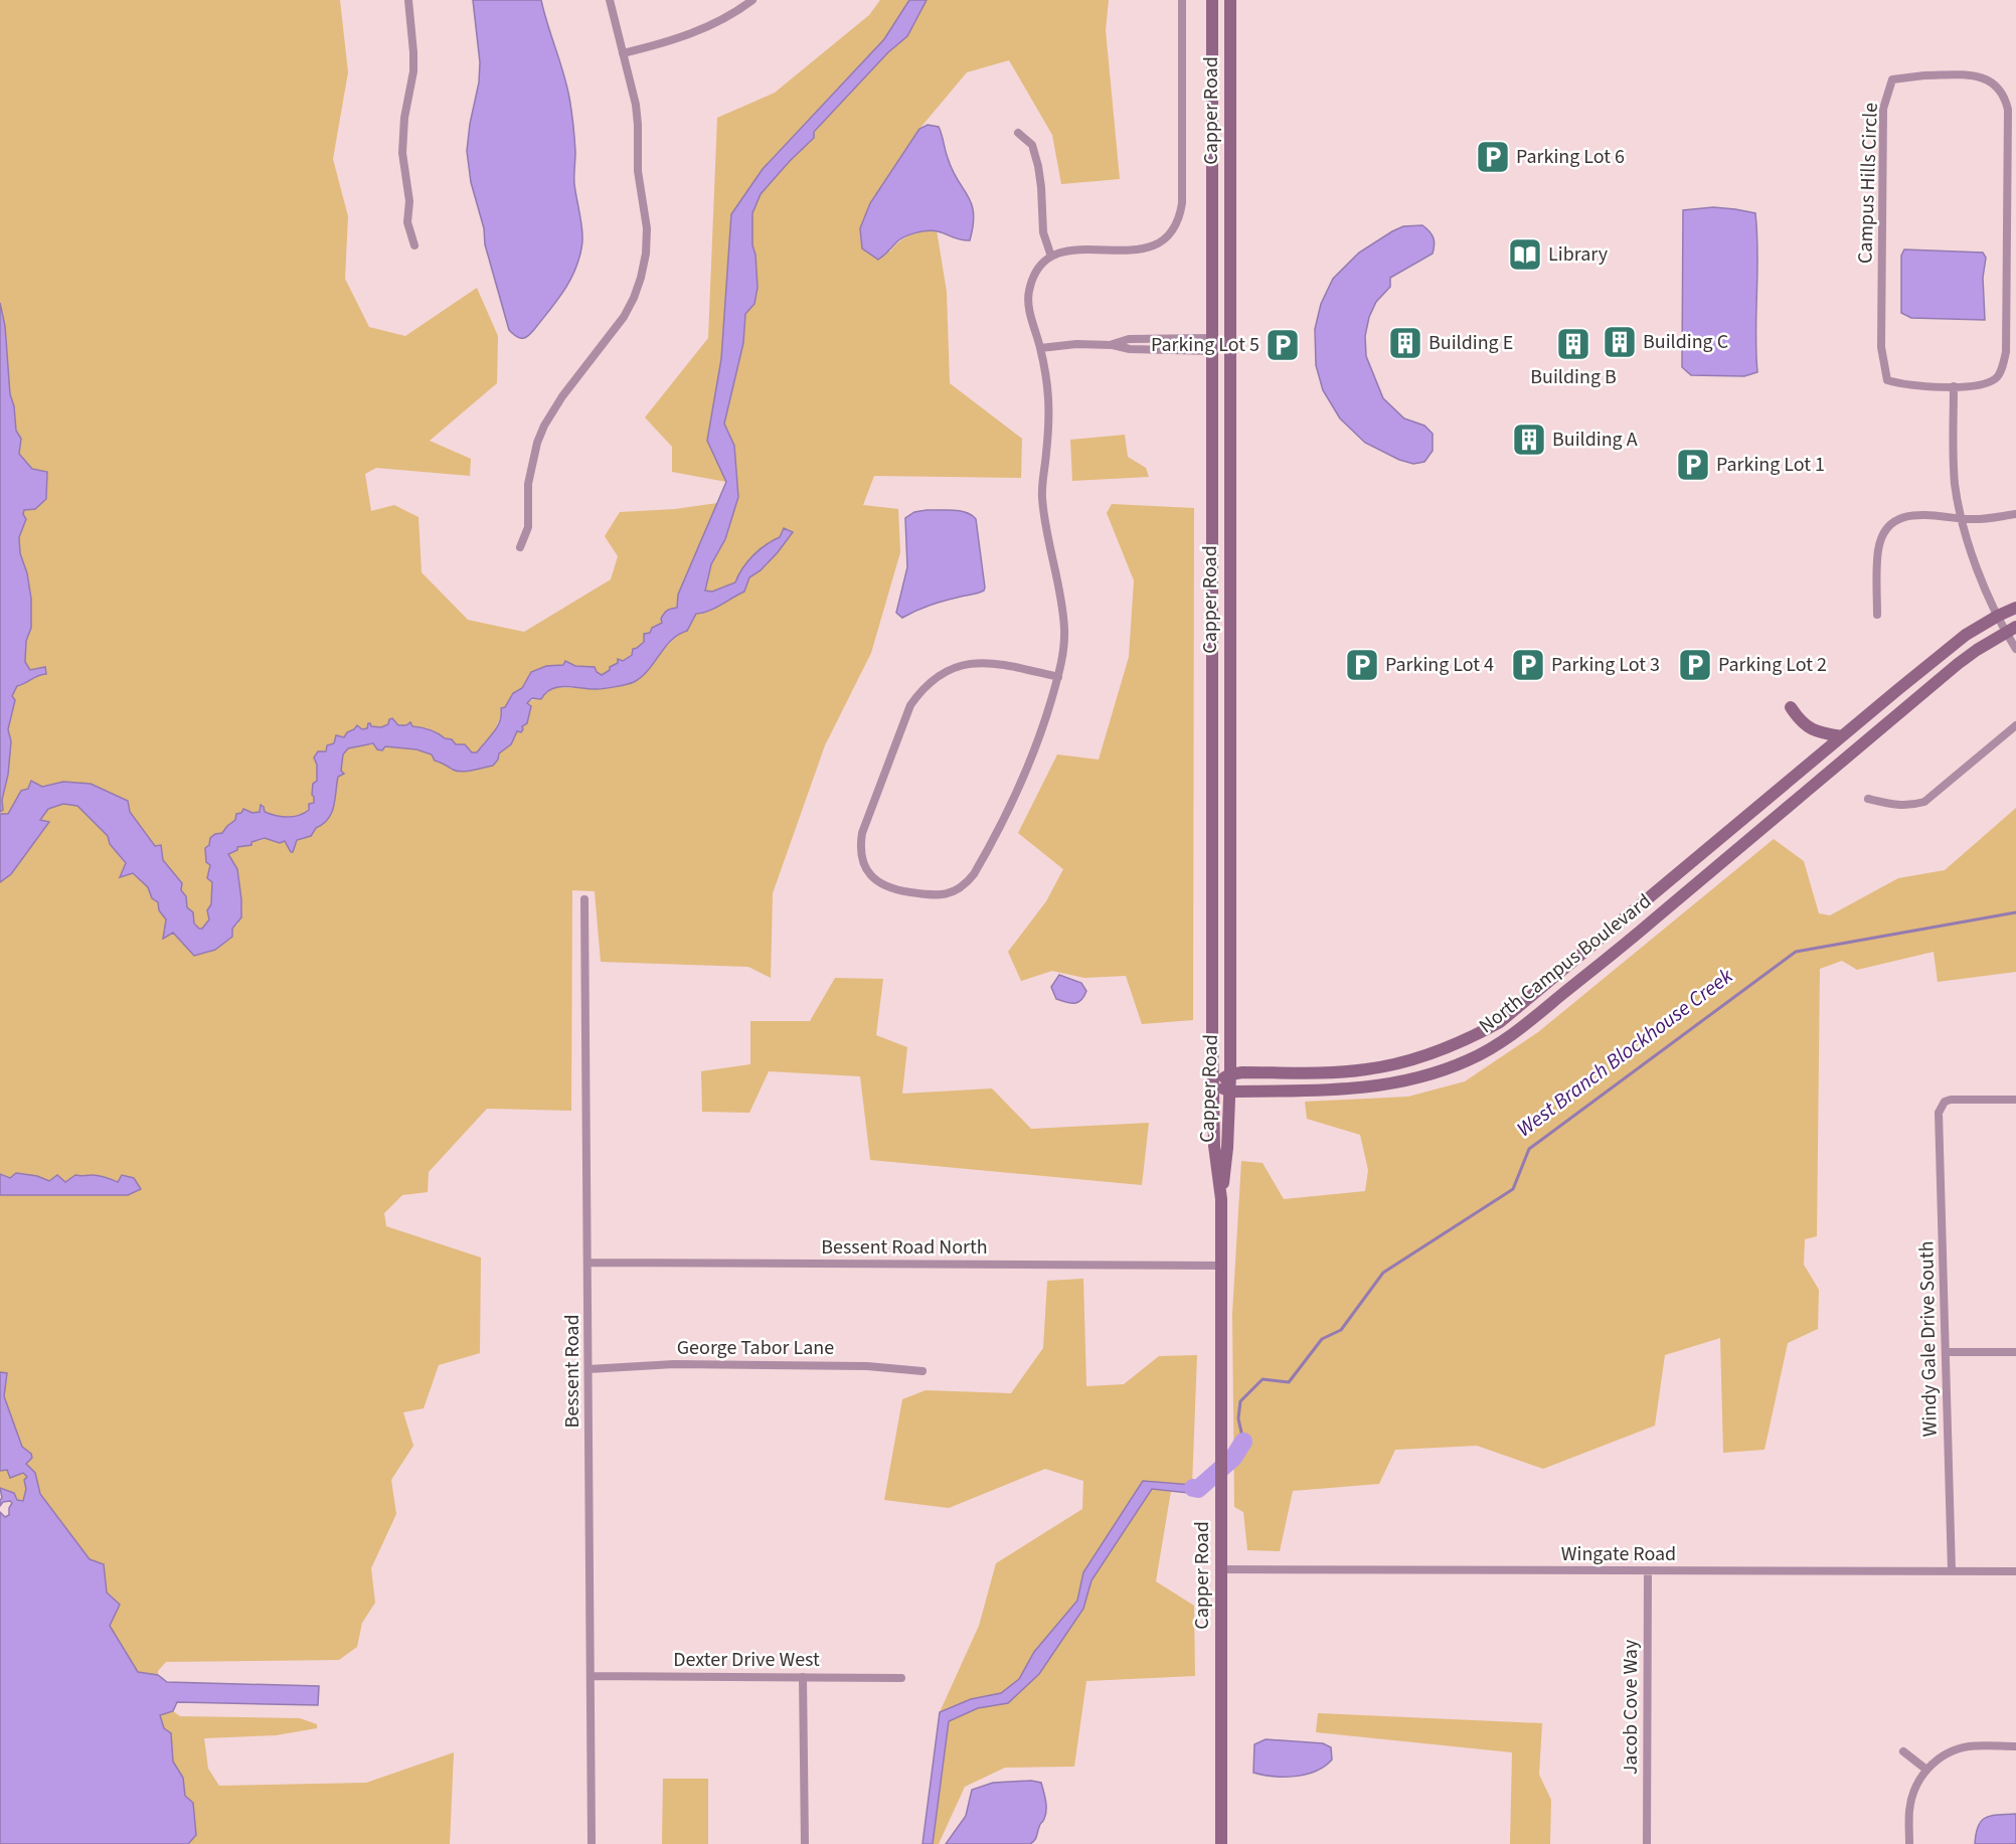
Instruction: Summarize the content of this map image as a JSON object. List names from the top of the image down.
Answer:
{
  "streets": {
    "street": [
      "Capper Road",
      "Campus Hills Circle",
      "North Campus Boulevard",
      "Bessent Road North",
      "Windy Gale Drive South",
      "George Tabor Lane",
      "Bessent Road",
      "Wingate Road",
      "Dexter Drive West",
      "Jacob Cove Way"
    ]
  },
  "crossings": [
    ["Capper Road", "North Campus Boulevard"],
    ["Capper Road", "Bessent Road North"],
    ["Capper Road", "Wingate Road"],
    ["Bessent Road North", "Bessent Road"],
    ["Windy Gale Drive South", "Wingate Road"],
    ["George Tabor Lane", "Bessent Road"],
    ["Bessent Road", "Dexter Drive West"],
    ["Wingate Road", "Jacob Cove Way"]
  ],
  "water": ["West Branch Blockhouse Creek"],
  "places": {
    "parking": [
      "Parking Lot 6",
      "Parking Lot 5",
      "Parking Lot 1",
      "Parking Lot 4",
      "Parking Lot 3",
      "Parking Lot 2"
    ],
    "library": ["Library"],
    "building": [
      "Building C",
      "Building E",
      "Building B",
      "Building A"
    ]
  }
}
